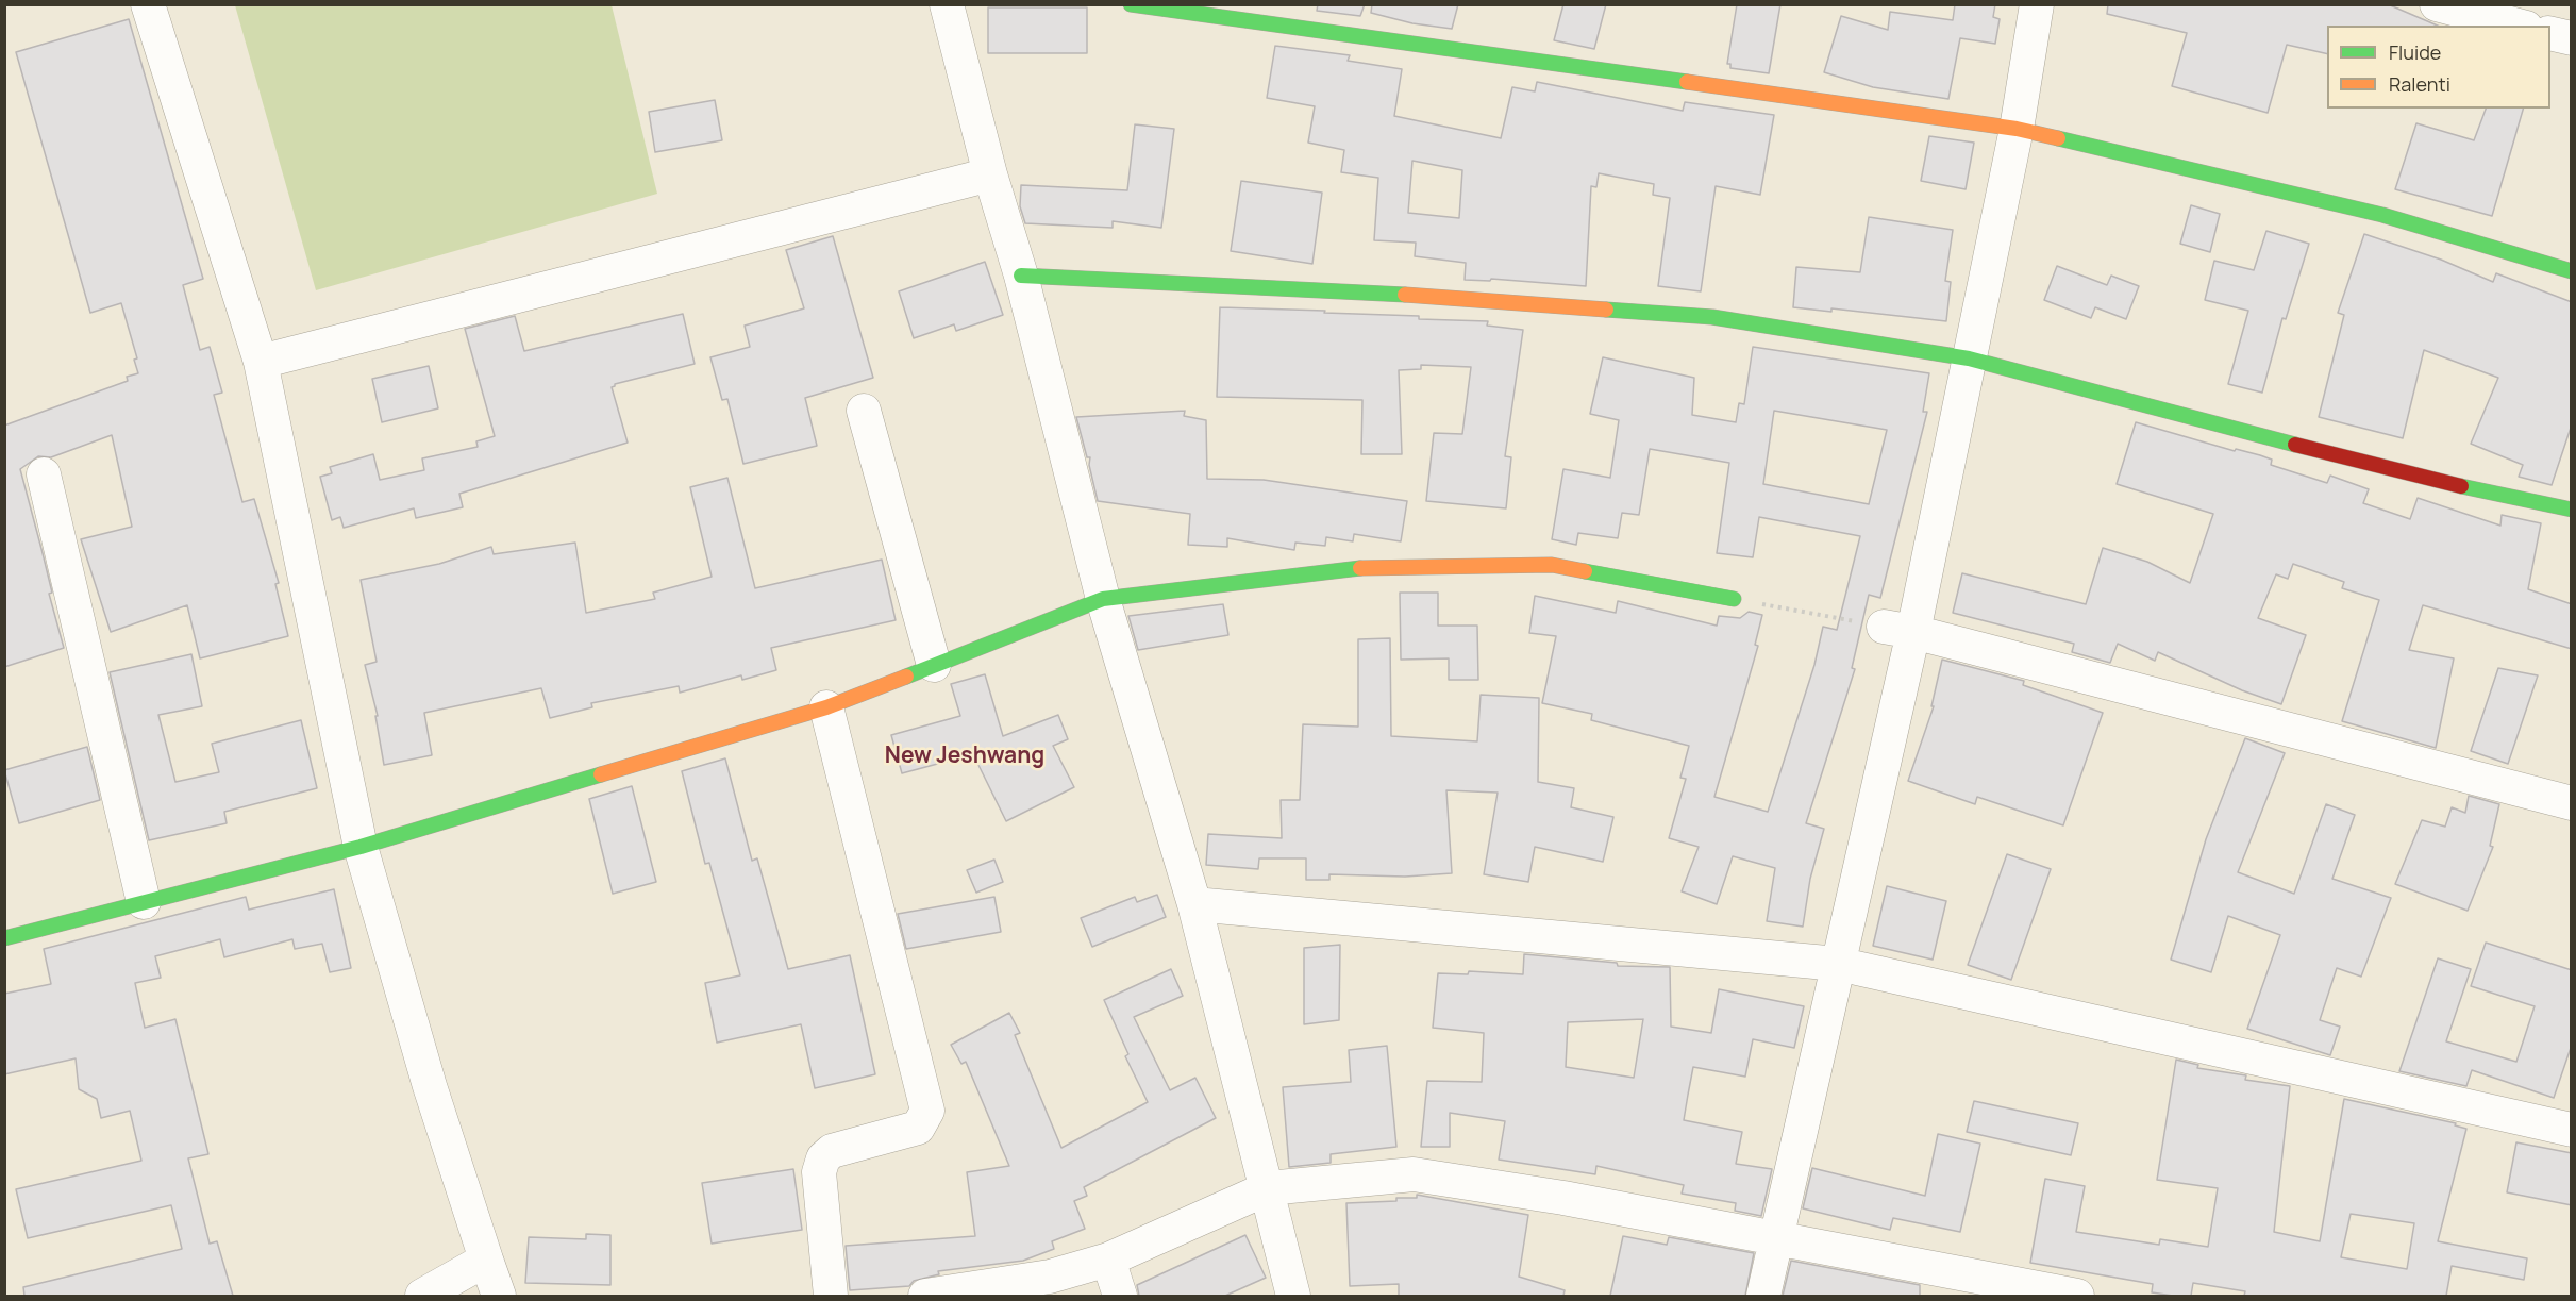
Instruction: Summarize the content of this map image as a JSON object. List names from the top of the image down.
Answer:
{
  "districts": ["New Jeshwang"],
  "legend": ["Fluide", "Ralenti"]
}
